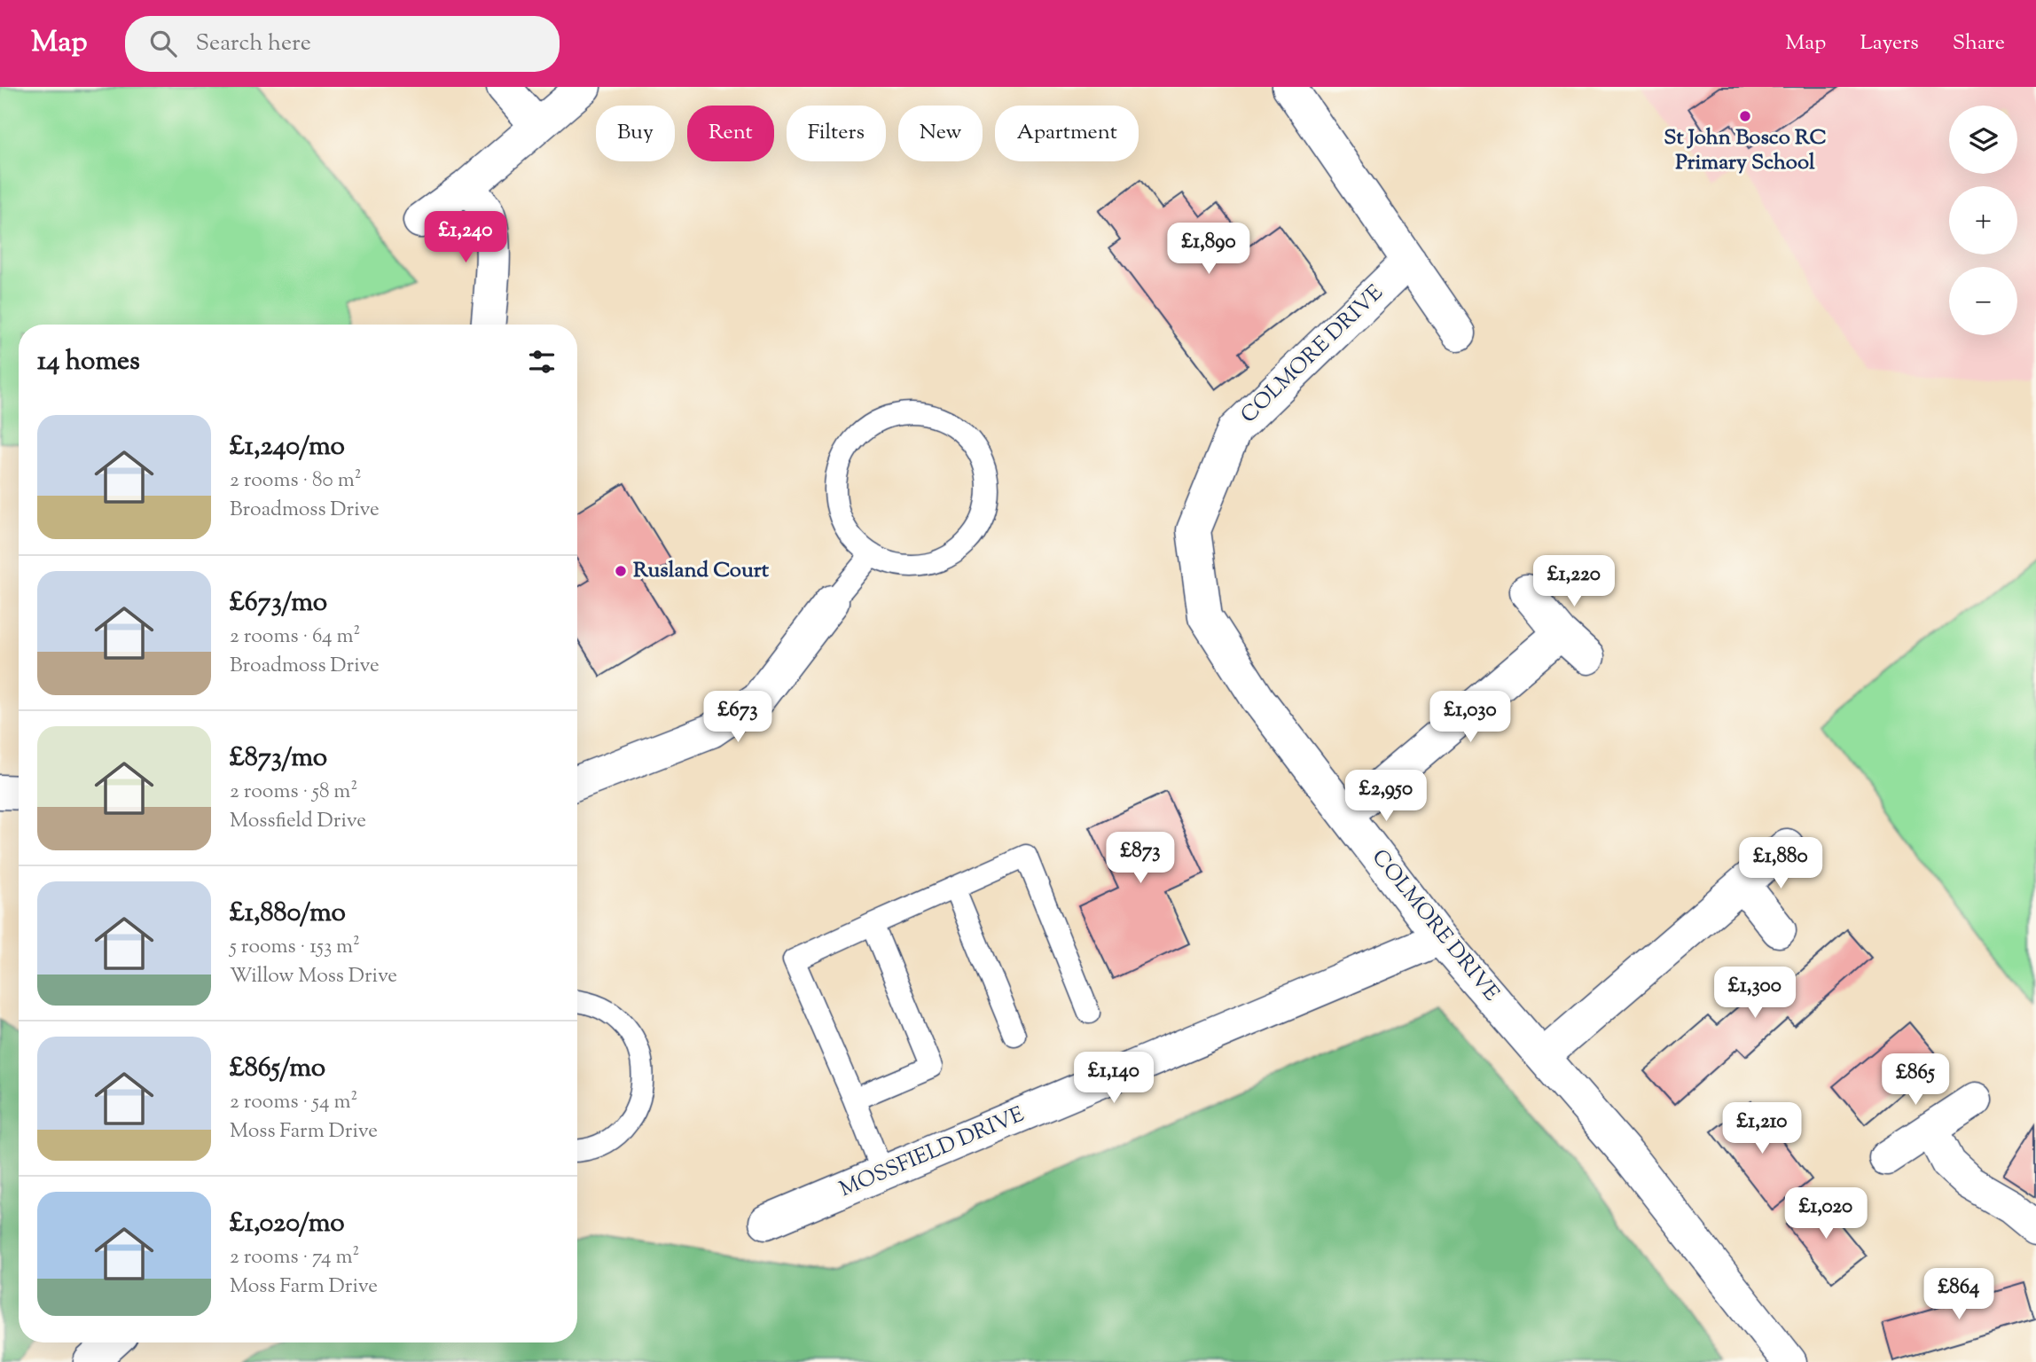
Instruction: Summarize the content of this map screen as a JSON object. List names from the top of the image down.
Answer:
{
  "streets": {
    "street": ["COLMORE DRIVE", "MOSSFIELD DRIVE"]
  },
  "crossings": [
    ["COLMORE DRIVE", "MOSSFIELD DRIVE"]
  ],
  "places": ["St John Bosco RC Primary School", "Rusland Court"],
  "page": {
    "header": "Map",
    "search": "Search here",
    "nav": ["Map", "Layers", "Share"],
    "map_buttons": ["+", "−"],
    "chip": [
      "Buy",
      "Rent",
      "Filters",
      "New",
      "Apartment"
    ],
    "price": [
      "£1,240",
      "£1,890",
      "£1,220",
      "£673",
      "£1,030",
      "£2,950",
      "£873",
      "£1,880",
      "£1,300",
      "£1,140",
      "£865",
      "£1,210",
      "£1,020",
      "£864"
    ],
    "heading": "14 homes",
    "list": [
      {
        "name": "£1,240/mo",
        "note": "2 rooms · 80 m² · Broadmoss Drive"
      },
      {
        "name": "£673/mo",
        "note": "2 rooms · 64 m² · Broadmoss Drive"
      },
      {
        "name": "£873/mo",
        "note": "2 rooms · 58 m² · Mossfield Drive"
      },
      {
        "name": "£1,880/mo",
        "note": "5 rooms · 153 m² · Willow Moss Drive"
      },
      {
        "name": "£865/mo",
        "note": "2 rooms · 54 m² · Moss Farm Drive"
      },
      {
        "name": "£1,020/mo",
        "note": "2 rooms · 74 m² · Moss Farm Drive"
      }
    ]
  }
}
